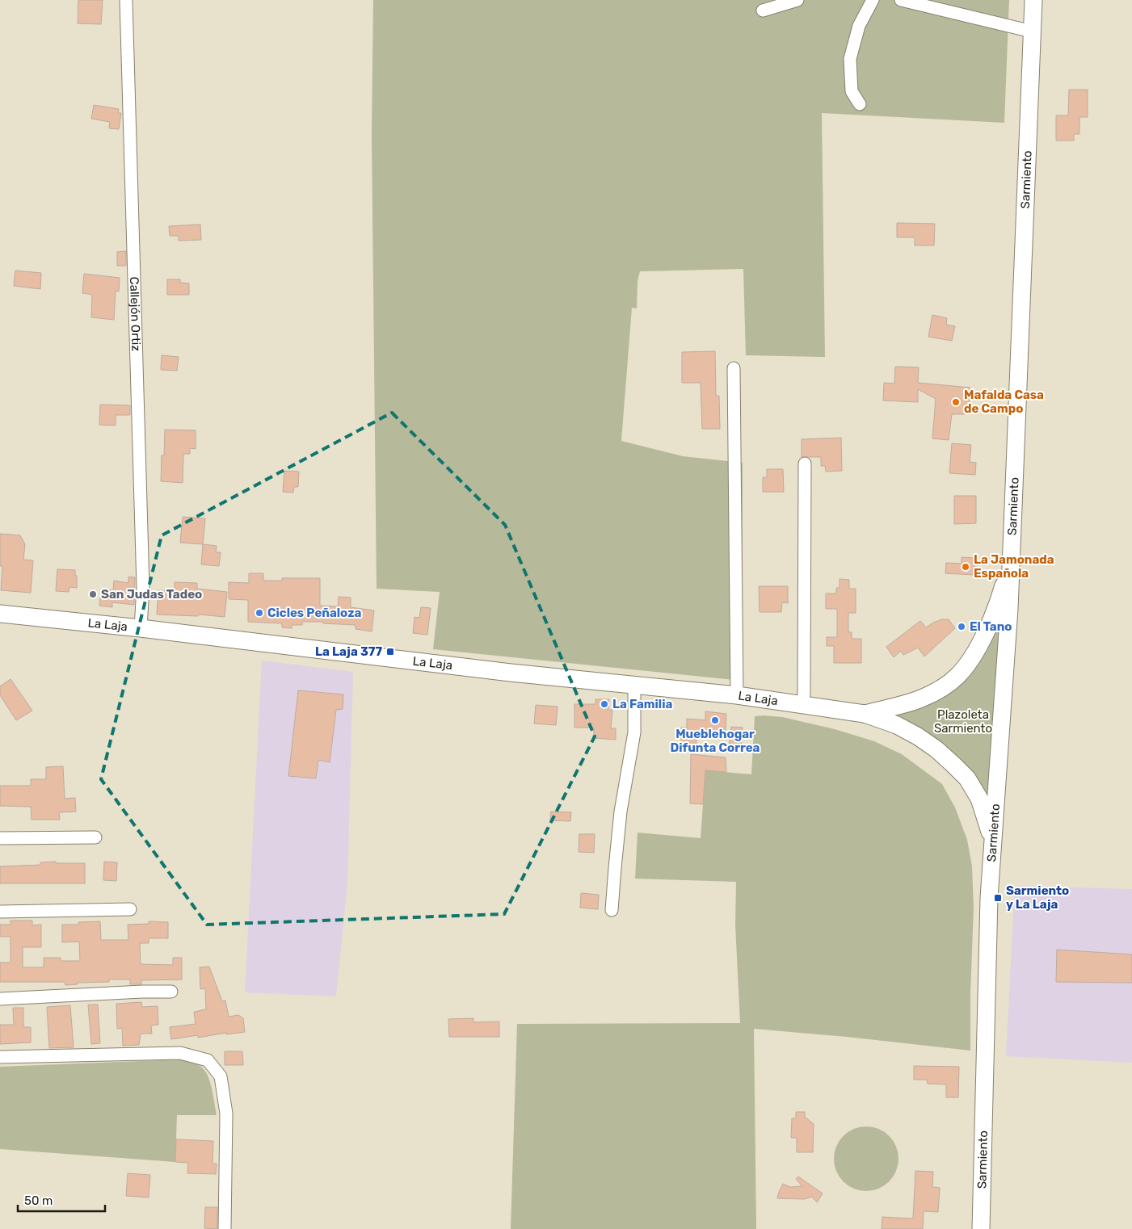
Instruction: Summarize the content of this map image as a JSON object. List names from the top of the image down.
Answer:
{
  "streets": {
    "main road": ["Sarmiento", "La Laja"],
    "street": ["Callejón Ortiz"]
  },
  "crossings": [
    ["Sarmiento", "La Laja"],
    ["Callejón Ortiz", "La Laja"]
  ],
  "parks": ["Plazoleta Sarmiento"],
  "places": {
    "other": [
      "Mafalda Casa de Campo",
      "La Jamonada Española",
      "San Judas Tadeo",
      "Cicles Peñaloza",
      "El Tano",
      "La Familia",
      "Mueblehogar Difunta Correa"
    ],
    "transit": ["La Laja 377", "Sarmiento y La Laja"]
  },
  "scale_bar": "50 m"
}
